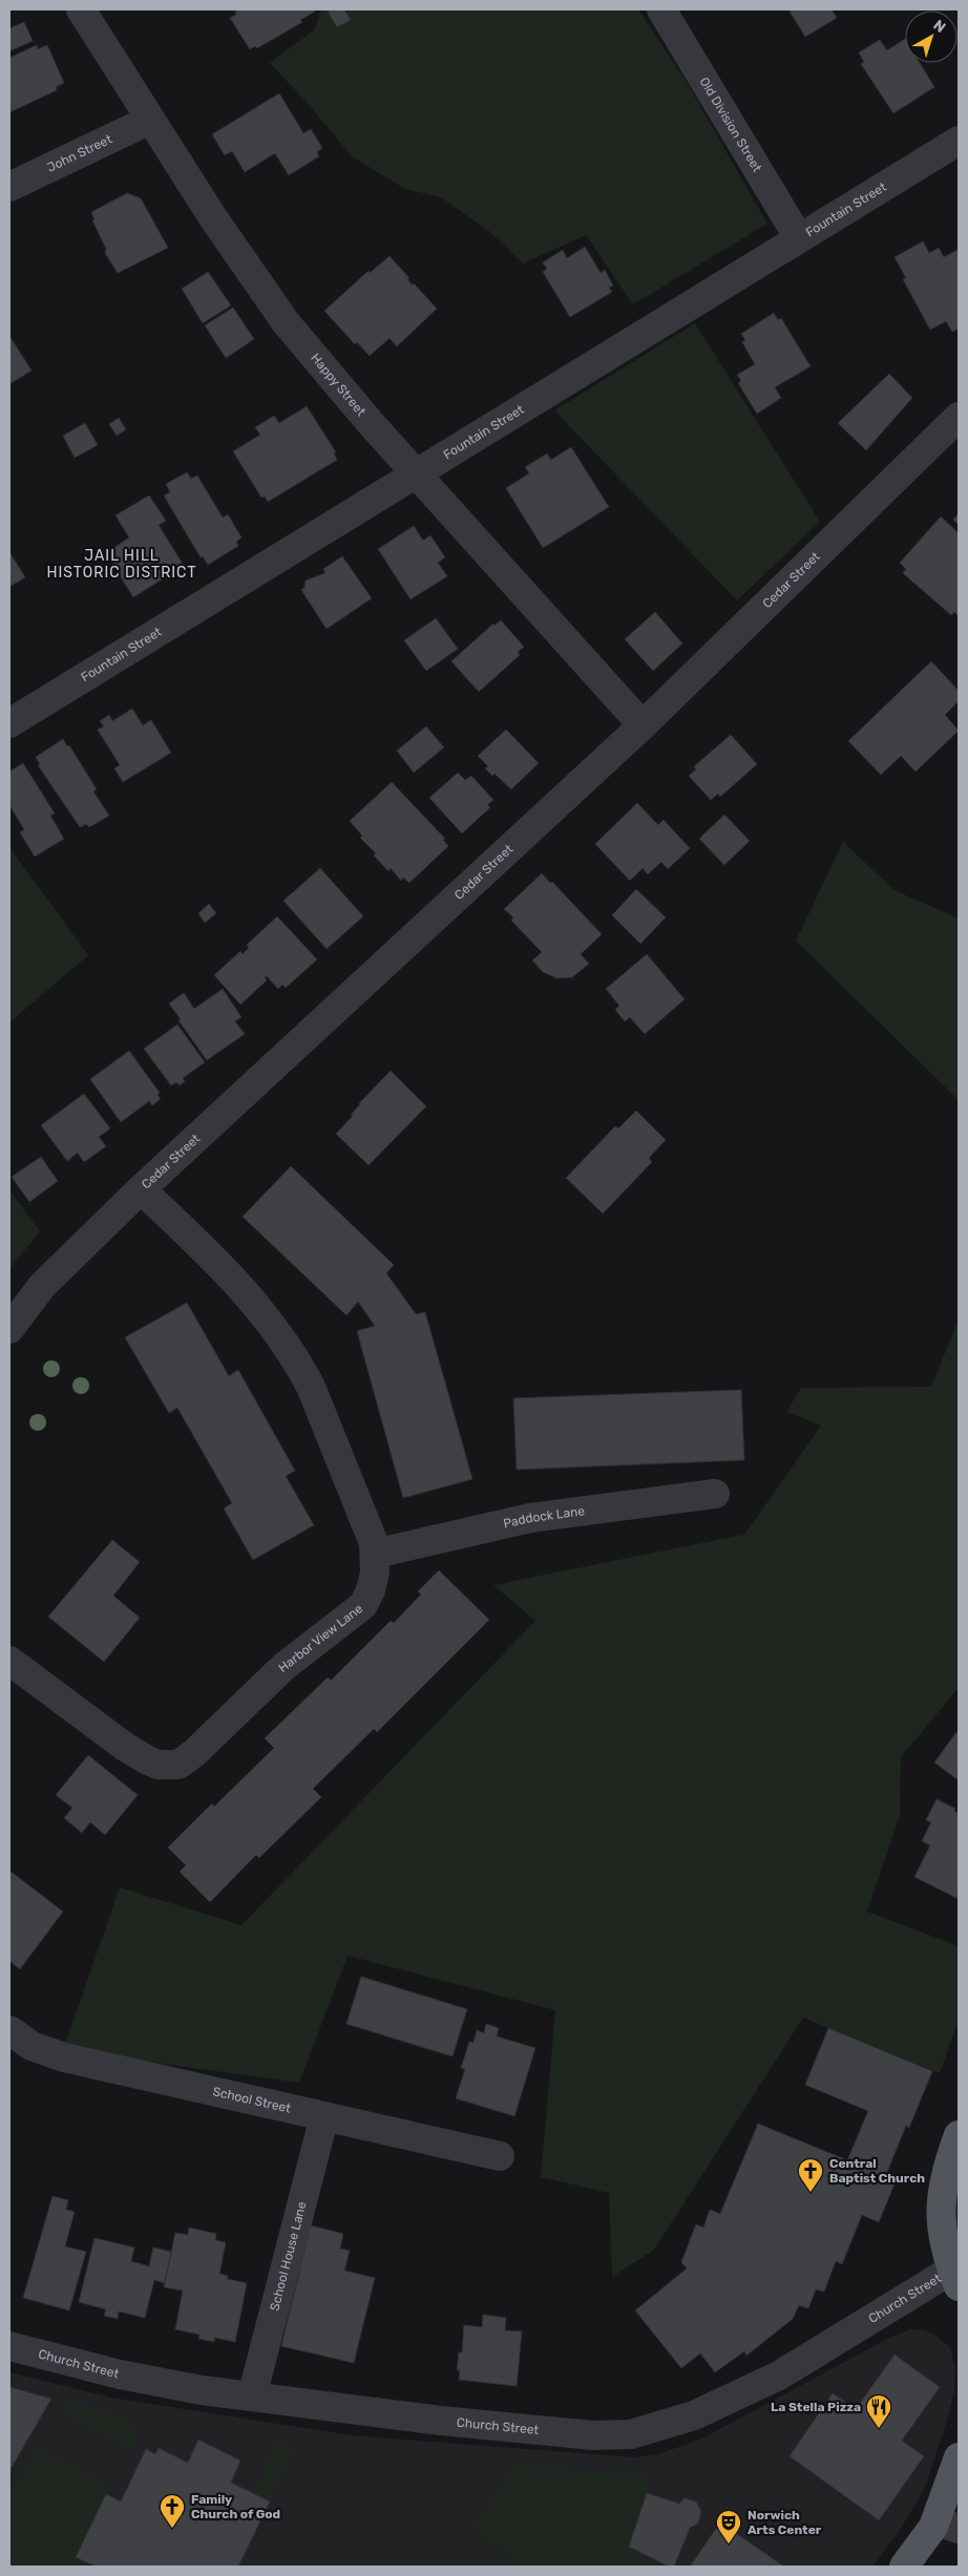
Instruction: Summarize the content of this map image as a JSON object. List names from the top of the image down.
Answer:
{
  "streets": {
    "street": [
      "Old Division Street",
      "John Street",
      "Fountain Street",
      "Happy Street",
      "Cedar Street",
      "Paddock Lane",
      "Harbor View Lane",
      "School Street",
      "School House Lane",
      "Church Street"
    ]
  },
  "crossings": [
    ["Old Division Street", "Fountain Street"],
    ["John Street", "Happy Street"],
    ["Fountain Street", "Happy Street"],
    ["Happy Street", "Cedar Street"],
    ["Cedar Street", "Harbor View Lane"],
    ["Paddock Lane", "Harbor View Lane"],
    ["School Street", "School House Lane"],
    ["School House Lane", "Church Street"]
  ],
  "districts": ["JAIL HILL HISTORIC DISTRICT"],
  "places": {
    "church": ["Central Baptist Church", "Family Church of God"],
    "restaurant": ["La Stella Pizza"],
    "theatre": ["Norwich Arts Center"]
  },
  "north": "top right"
}
